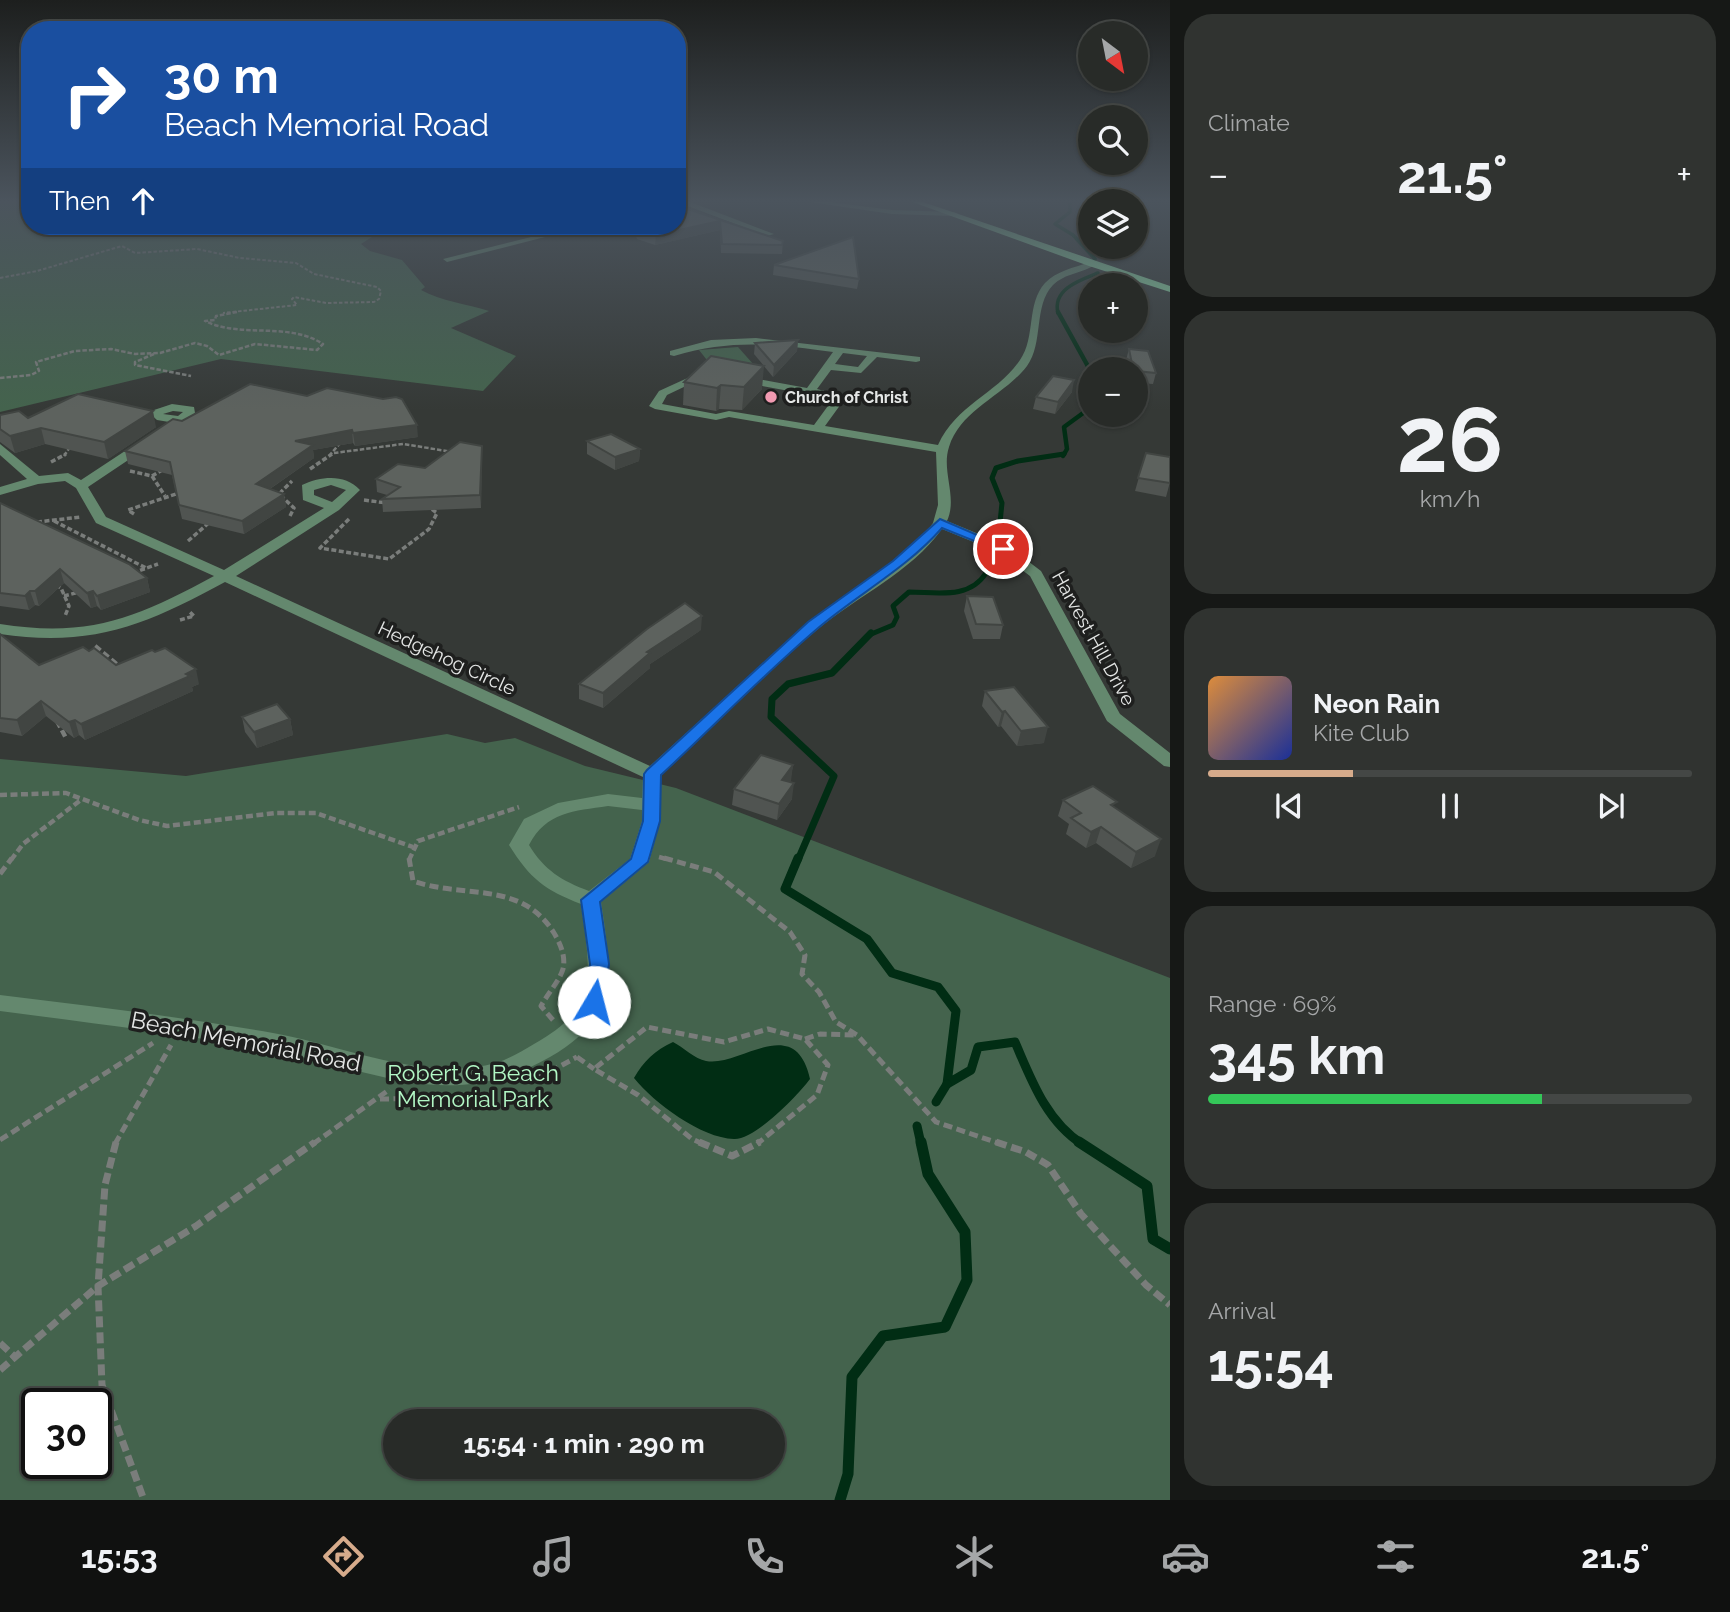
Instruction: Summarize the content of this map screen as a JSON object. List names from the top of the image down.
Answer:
{
  "streets": {
    "street": ["Harvest Hill Drive", "Hedgehog Circle", "Beach Memorial Road"]
  },
  "parks": ["Robert G. Beach Memorial Park"],
  "places": ["Church of Christ"],
  "north": "bottom right",
  "page": {
    "tile": [
      "Climate",
      ["26", "km/h"],
      ["Range · 69%", "345 km"],
      ["Arrival", "15:54"]
    ],
    "map_buttons": ["+", "−"],
    "turn": ["30 m", "Beach Memorial Road"],
    "heat": ["−", "21.5°", "+"],
    "then": "Then",
    "song": ["Neon Rain", "Kite Club"],
    "limit": "30",
    "trip": "15:54 · 1 min · 290 m",
    "tabs": ["15:53", "21.5°"]
  }
}
